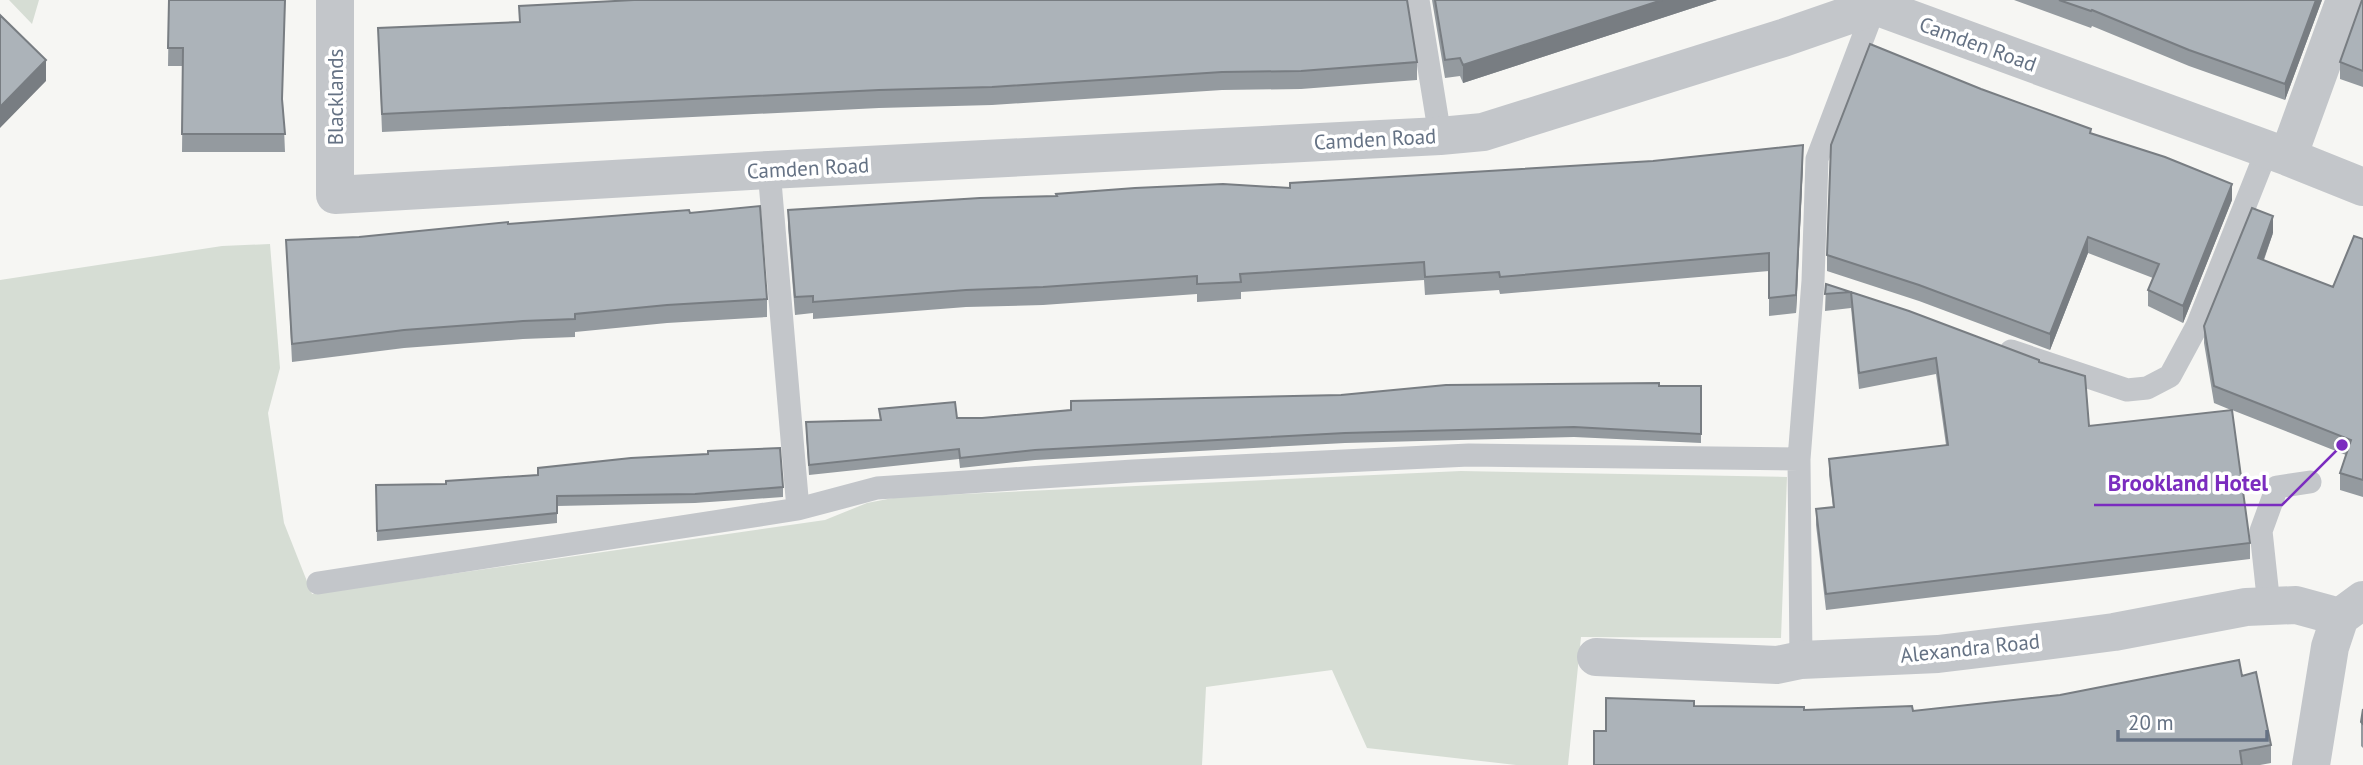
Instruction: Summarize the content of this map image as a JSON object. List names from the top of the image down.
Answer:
{
  "streets": {
    "street": ["Camden Road", "Blacklands", "Alexandra Road"]
  },
  "crossings": [
    ["Camden Road", "Blacklands"]
  ],
  "places": ["Brookland Hotel"],
  "scale_bar": "20 m"
}
